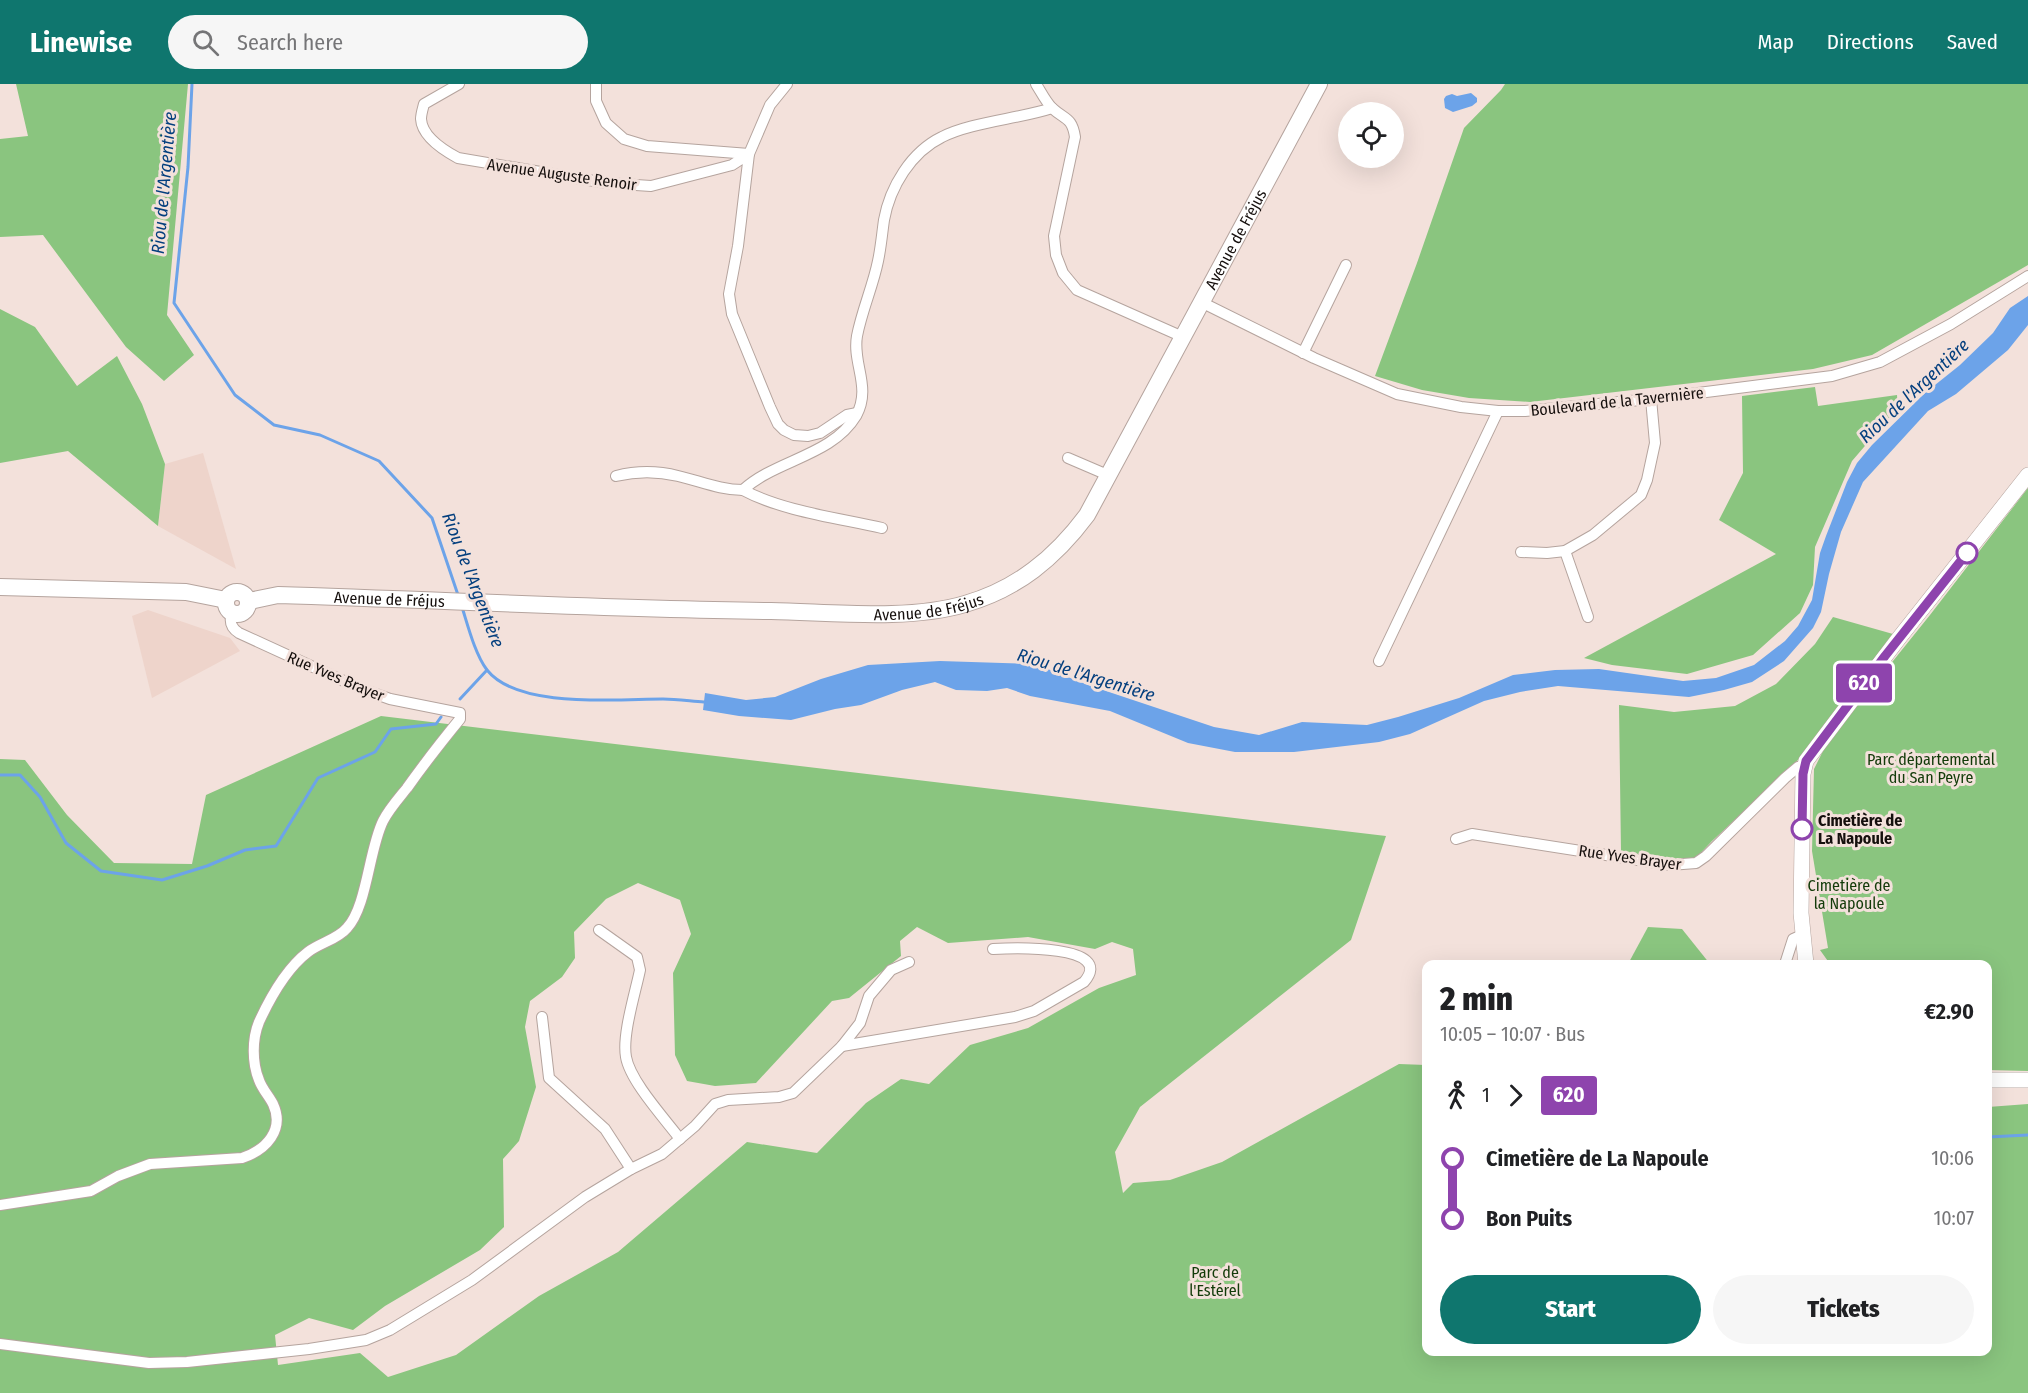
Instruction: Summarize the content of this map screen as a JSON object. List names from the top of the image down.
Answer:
{
  "streets": {
    "main road": ["Avenue de Fréjus"],
    "street": ["Avenue Auguste Renoir", "Boulevard de la Tavernière", "Rue Yves Brayer"]
  },
  "crossings": [
    ["Avenue de Fréjus", "Boulevard de la Tavernière"],
    ["Avenue de Fréjus", "Rue Yves Brayer"]
  ],
  "water": ["Riou de l'Argentière"],
  "parks": ["Parc départemental du San Peyre", "Cimetière de la Napoule", "Parc de l'Estérel"],
  "places": ["Cimetière de La Napoule"],
  "lines": ["bus line 620"],
  "page": {
    "header": "Linewise",
    "search": "Search here",
    "nav": ["Map", "Directions", "Saved"],
    "on_map": "620",
    "heading": ["2 min", "10:05 – 10:07 · Bus", "€2.90"],
    "legs": ["1", "620"],
    "list": [
      {
        "name": "Cimetière de La Napoule",
        "value": "10:06"
      },
      {
        "name": "Bon Puits",
        "value": "10:07"
      }
    ],
    "buttons": ["Start", "Tickets"]
  }
}
